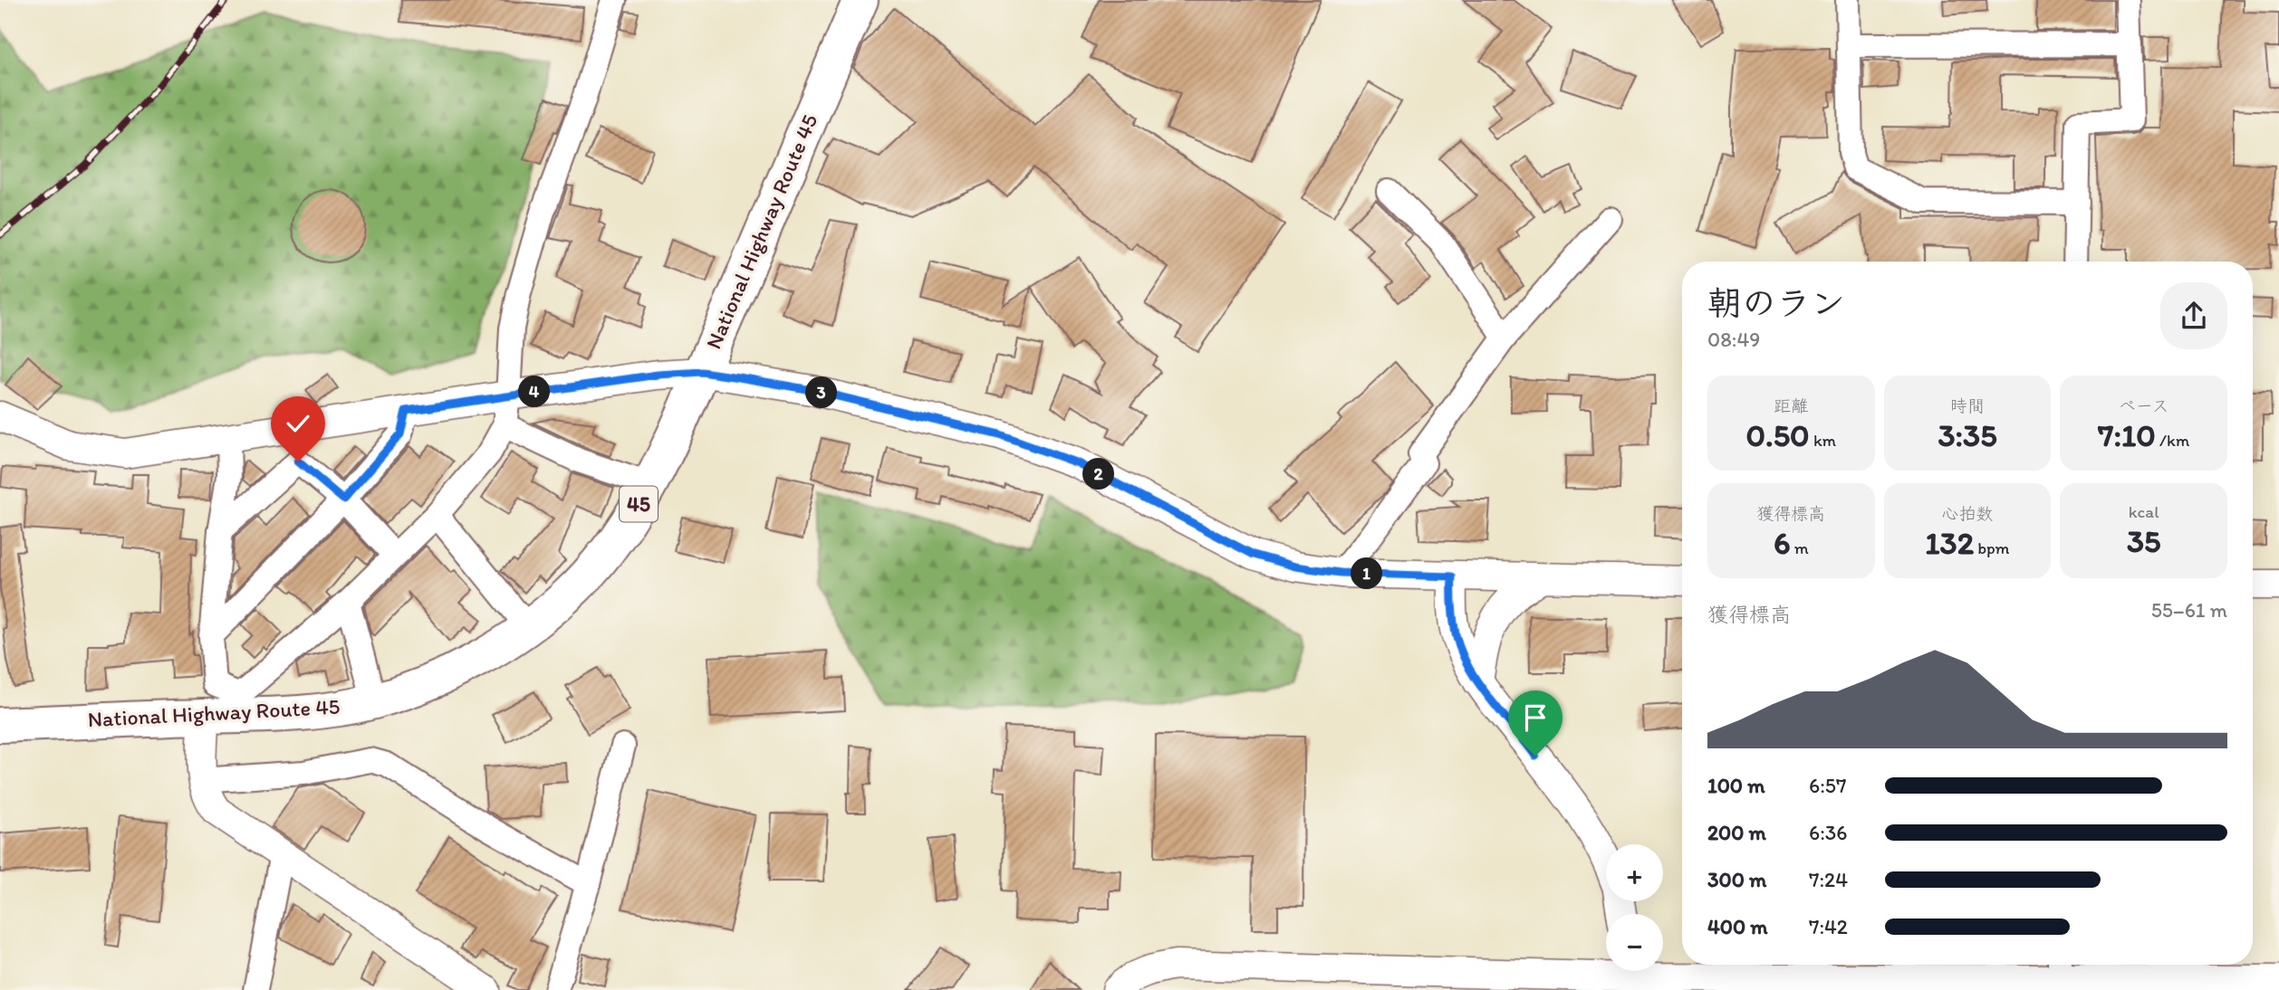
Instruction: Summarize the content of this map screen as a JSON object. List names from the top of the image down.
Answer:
{
  "streets": {
    "highway": ["National Highway Route 45", "45"]
  },
  "page": {
    "heading": ["朝のラン", "08:49"],
    "stats": [
      ["距離", "0.50 km"],
      ["時間", "3:35"],
      ["ペース", "7:10 /km"],
      ["獲得標高", "6 m"],
      ["心拍数", "132 bpm"],
      ["kcal", "35"]
    ],
    "pins": [
      "4",
      "3",
      "2",
      "1"
    ],
    "chart": ["獲得標高", "55–61 m"],
    "list": [
      {
        "name": "100 m",
        "note": "6:57"
      },
      {
        "name": "200 m",
        "note": "6:36"
      },
      {
        "name": "300 m",
        "note": "7:24"
      },
      {
        "name": "400 m",
        "note": "7:42"
      }
    ],
    "map_buttons": ["+", "−"]
  }
}
